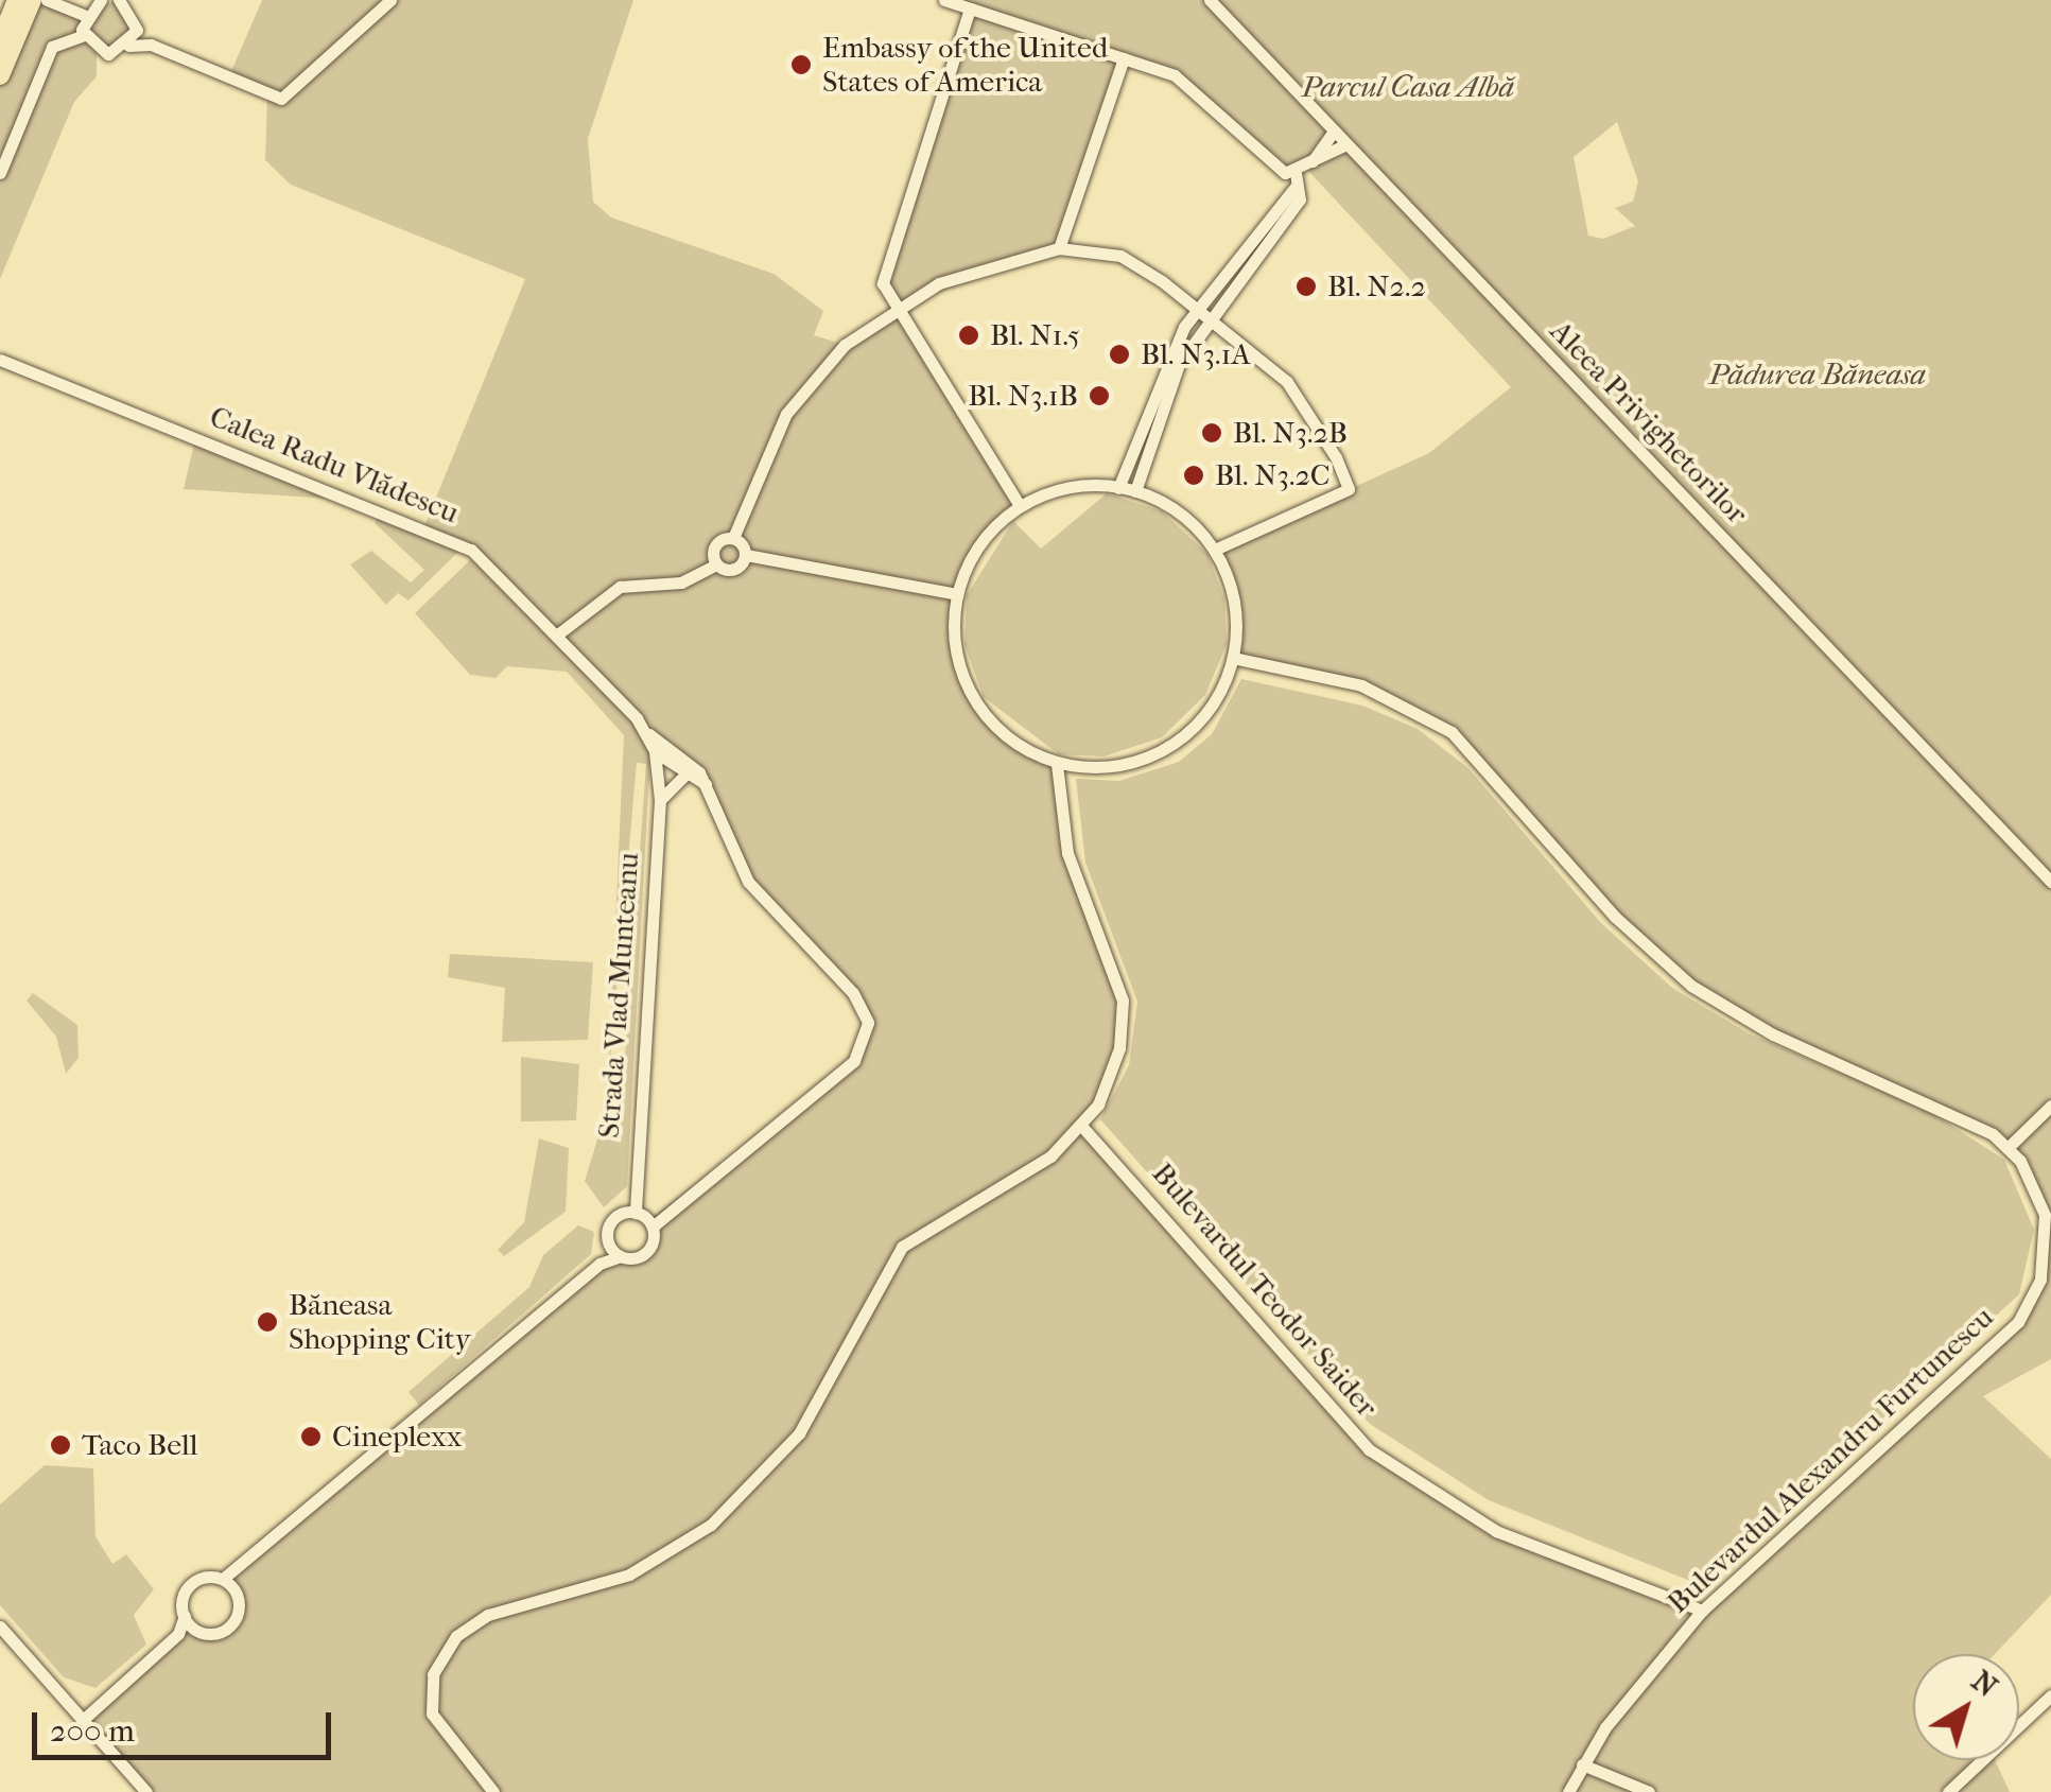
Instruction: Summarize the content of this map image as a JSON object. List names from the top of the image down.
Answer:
{
  "streets": {
    "street": [
      "Aleea Privighetorilor",
      "Calea Radu Vlădescu",
      "Strada Vlad Munteanu",
      "Bulevardul Teodor Saider",
      "Bulevardul Alexandru Furtunescu"
    ]
  },
  "crossings": [
    ["Calea Radu Vlădescu", "Strada Vlad Munteanu"],
    ["Bulevardul Teodor Saider", "Bulevardul Alexandru Furtunescu"]
  ],
  "parks": ["Parcul Casa Albă", "Pădurea Băneasa"],
  "places": [
    "Embassy of the United States of America",
    "Bl. N2.2",
    "Bl. N1.5",
    "Bl. N3.1A",
    "Bl. N3.1B",
    "Bl. N3.2B",
    "Bl. N3.2C",
    "Băneasa Shopping City",
    "Cineplexx",
    "Taco Bell"
  ],
  "scale_bar": "200 m",
  "north": "top right"
}
